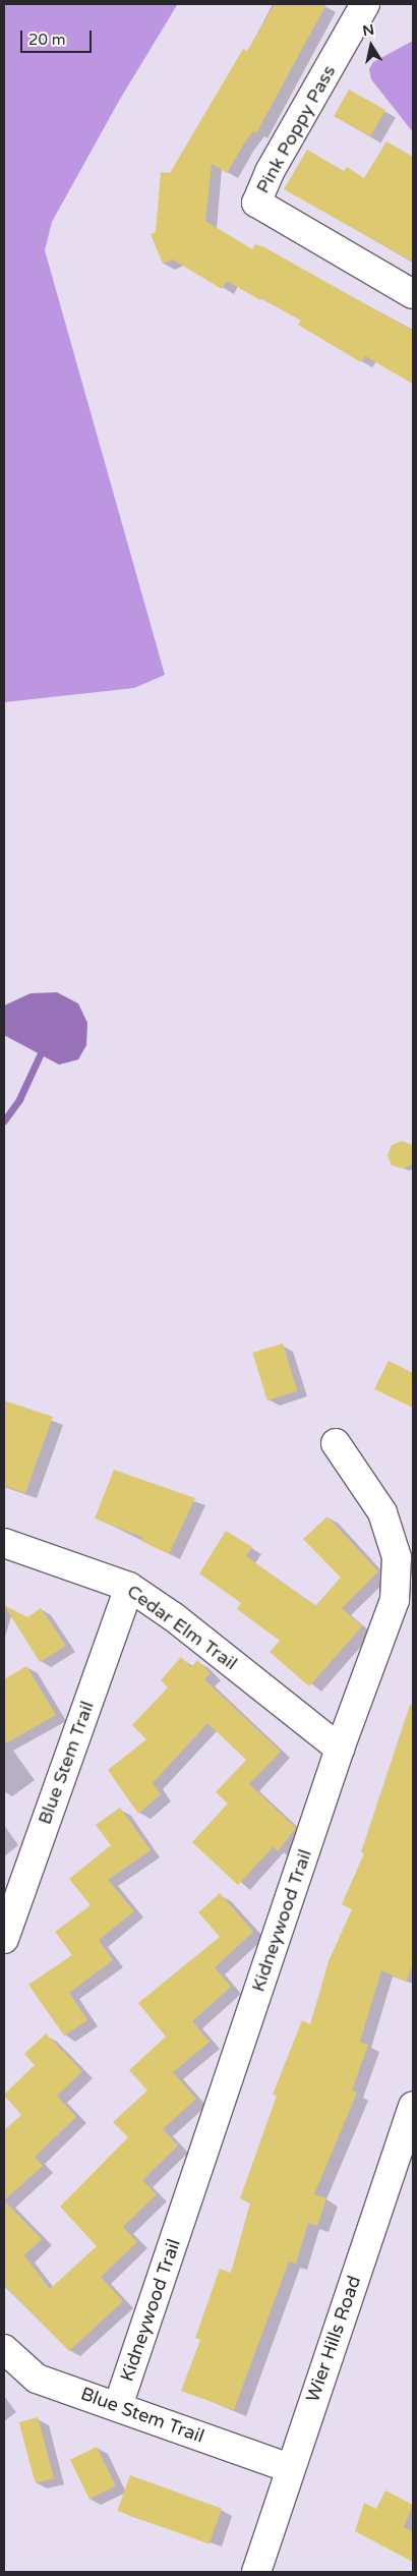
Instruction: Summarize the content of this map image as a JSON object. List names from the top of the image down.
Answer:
{
  "streets": {
    "street": [
      "Pink Poppy Pass",
      "Cedar Elm Trail",
      "Blue Stem Trail",
      "Kidneywood Trail",
      "Wier Hills Road"
    ]
  },
  "crossings": [
    ["Cedar Elm Trail", "Blue Stem Trail"],
    ["Cedar Elm Trail", "Kidneywood Trail"],
    ["Blue Stem Trail", "Kidneywood Trail"],
    ["Blue Stem Trail", "Wier Hills Road"]
  ],
  "scale_bar": "20 m",
  "north": "top"
}
